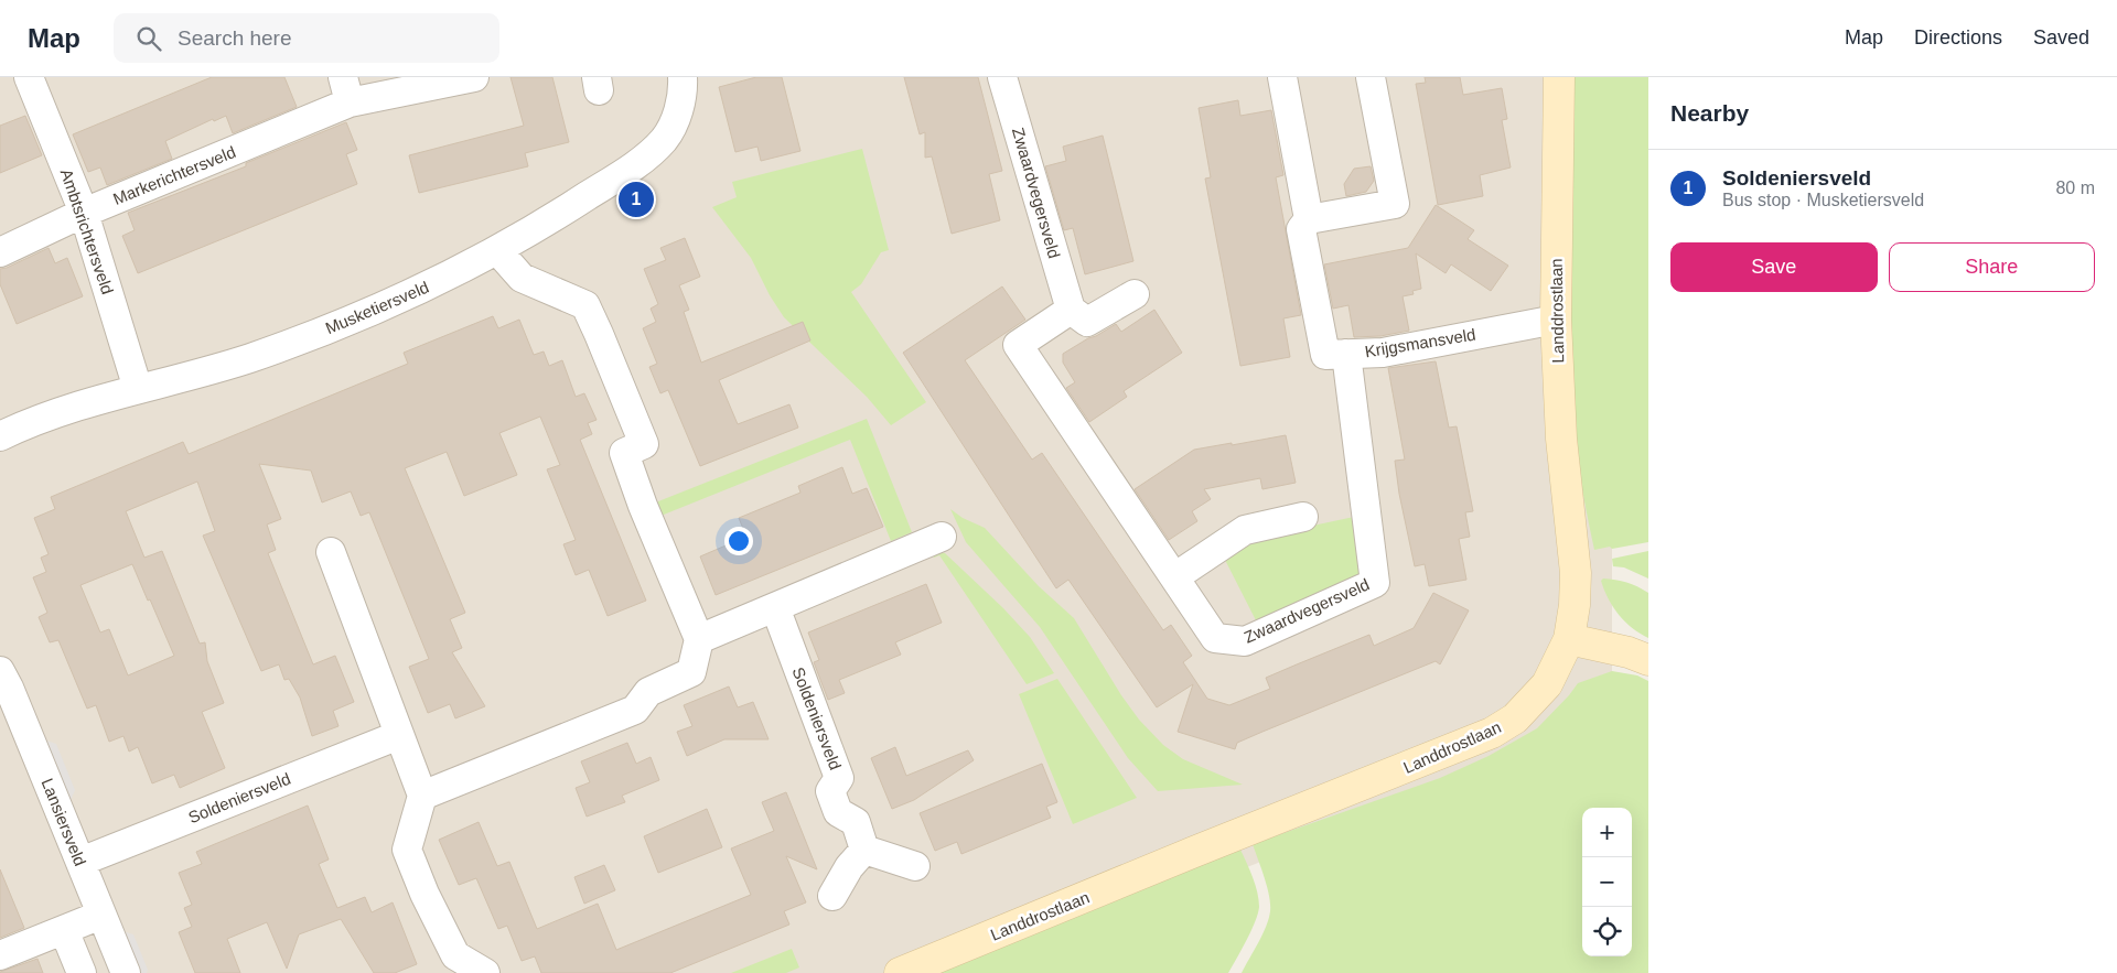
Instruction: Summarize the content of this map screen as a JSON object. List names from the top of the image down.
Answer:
{
  "streets": {
    "street": [
      "Markerichtersveld",
      "Zwaardvegersveld",
      "Ambtsrichtersveld",
      "Musketiersveld",
      "Landdrostlaan",
      "Krijgsmansveld",
      "Soldeniersveld",
      "Lansiersveld"
    ]
  },
  "crossings": [
    ["Markerichtersveld", "Ambtsrichtersveld"],
    ["Zwaardvegersveld", "Krijgsmansveld"],
    ["Ambtsrichtersveld", "Musketiersveld"],
    ["Landdrostlaan", "Krijgsmansveld"],
    ["Soldeniersveld", "Lansiersveld"]
  ],
  "page": {
    "header": "Map",
    "search": "Search here",
    "nav": ["Map", "Directions", "Saved"],
    "heading": "Nearby",
    "list": [
      {
        "mark": "1",
        "name": "Soldeniersveld",
        "note": "Bus stop · Musketiersveld",
        "value": "80 m"
      }
    ],
    "pins": "1",
    "buttons": ["Save", "Share"],
    "map_buttons": ["+", "−"]
  }
}
